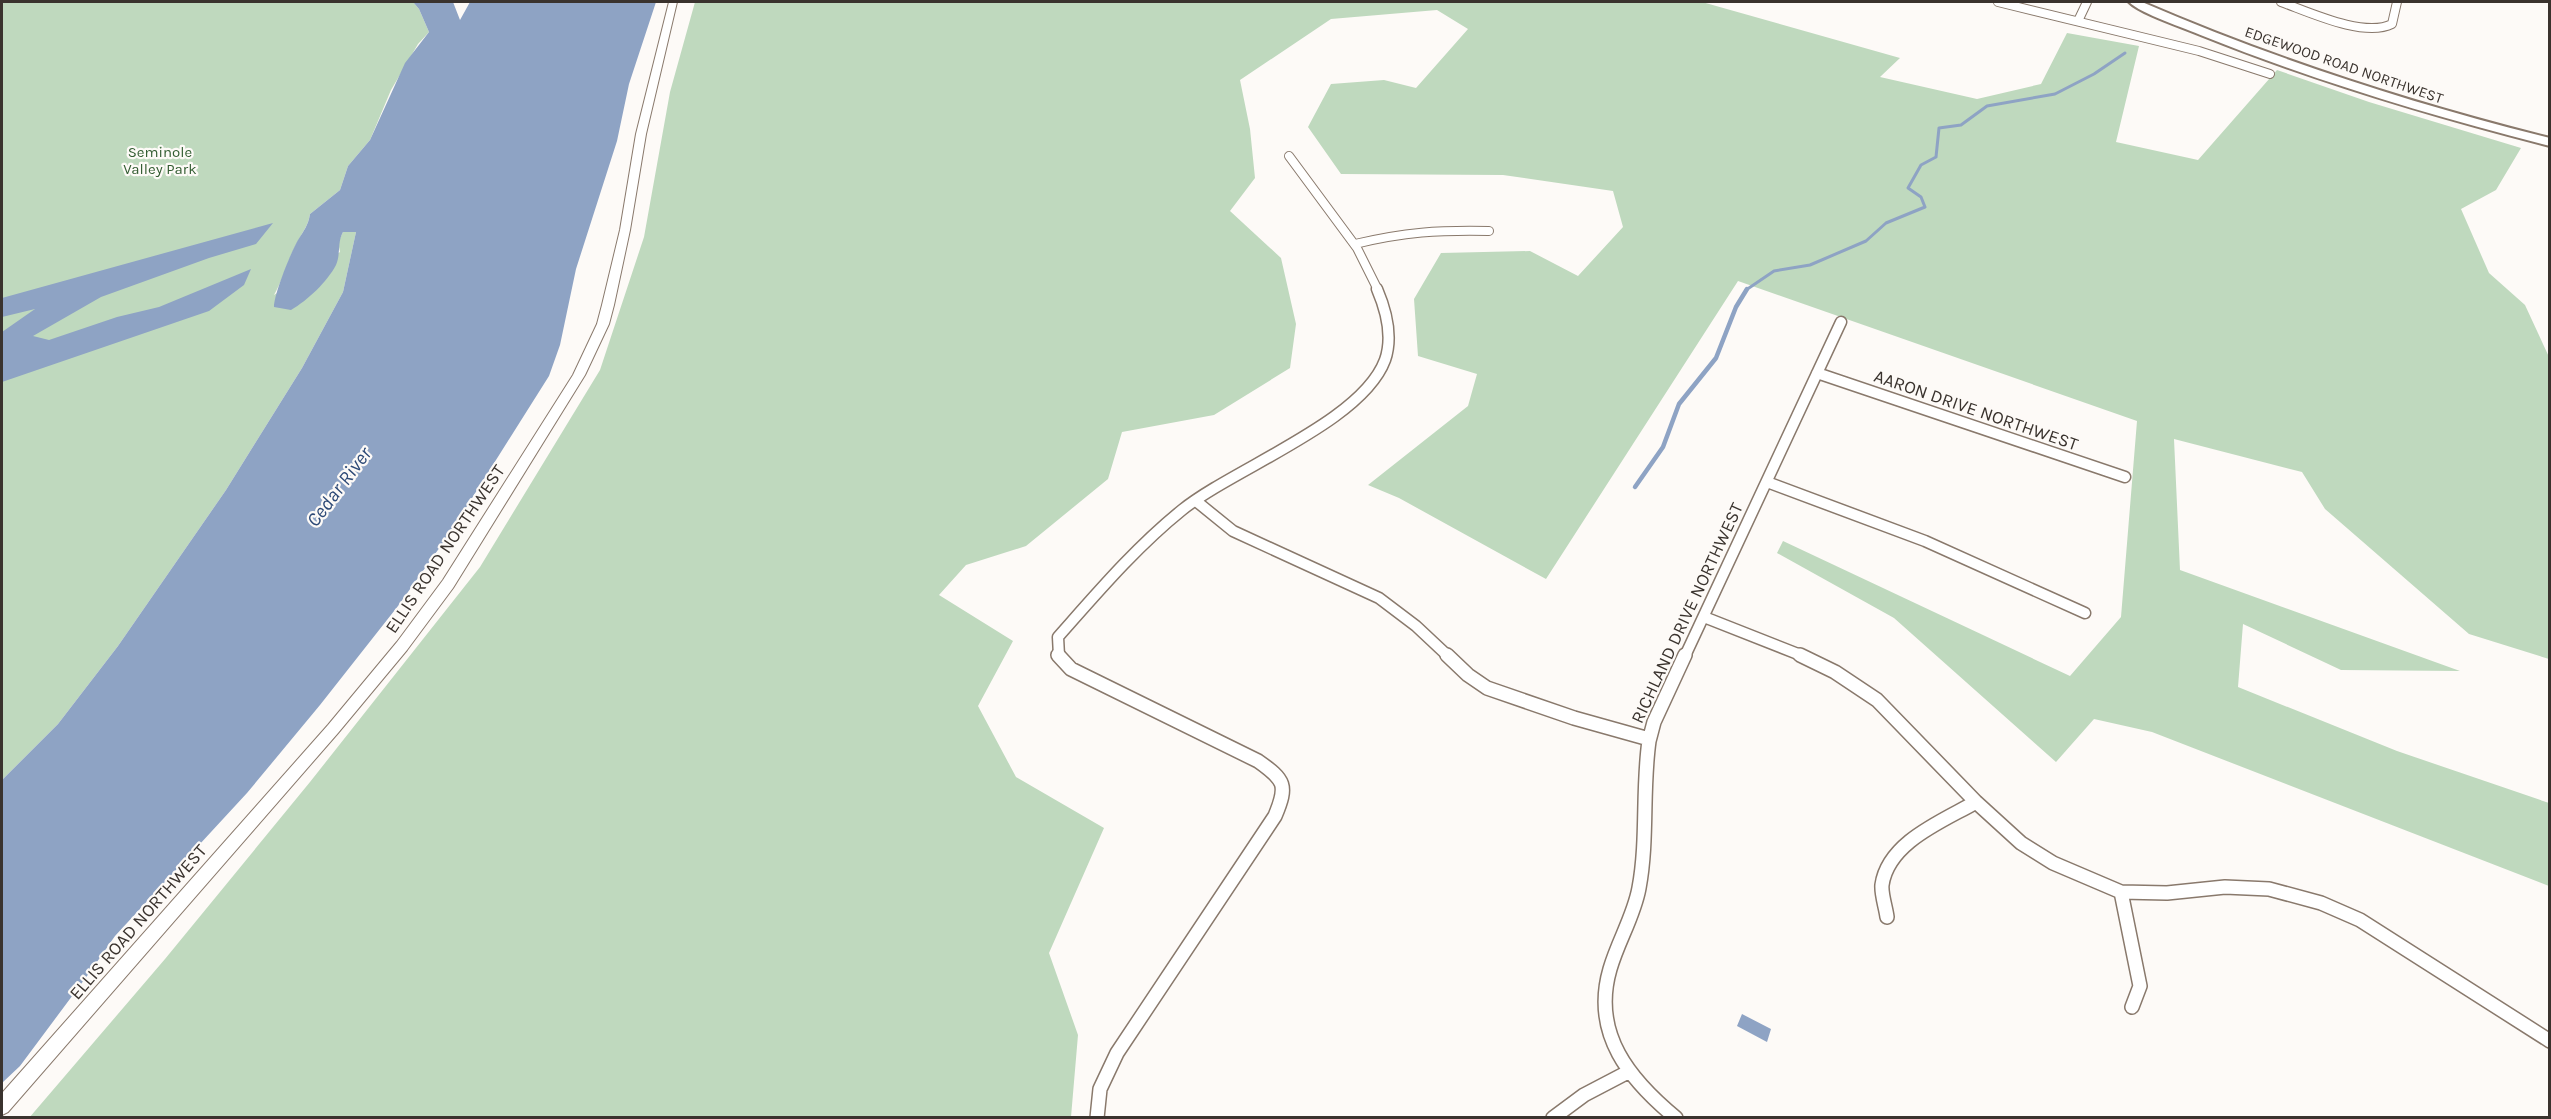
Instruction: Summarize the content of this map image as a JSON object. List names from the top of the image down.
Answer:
{
  "streets": {
    "main road": ["EDGEWOOD ROAD NORTHWEST"],
    "street": ["AARON DRIVE NORTHWEST", "ELLIS ROAD NORTHWEST", "RICHLAND DRIVE NORTHWEST"]
  },
  "crossings": [
    ["AARON DRIVE NORTHWEST", "RICHLAND DRIVE NORTHWEST"]
  ],
  "water": ["Cedar River"],
  "parks": ["Seminole Valley Park"]
}
